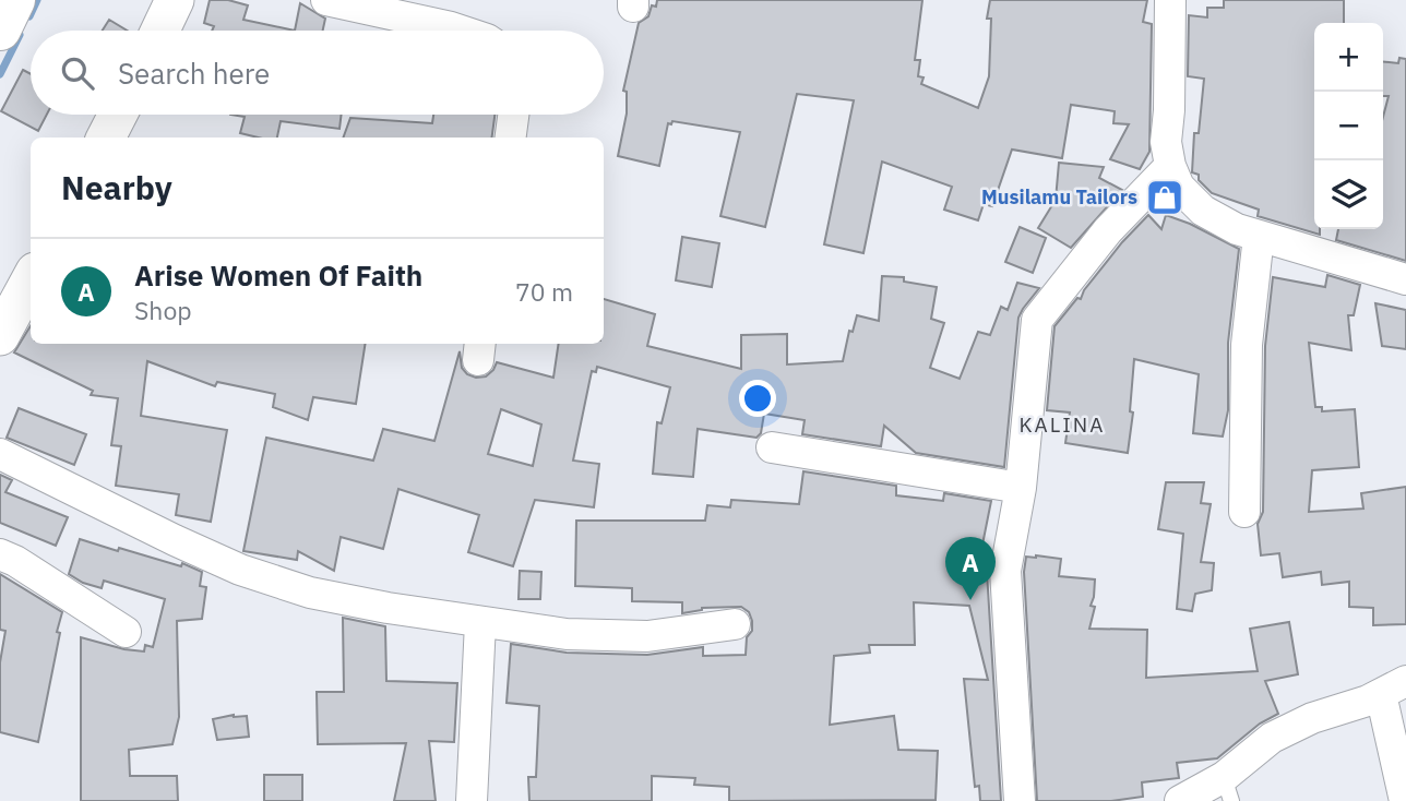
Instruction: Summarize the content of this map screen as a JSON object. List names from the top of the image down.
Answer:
{
  "districts": ["KALINA"],
  "places": {
    "shop": ["Musilamu Tailors"]
  },
  "page": {
    "map_buttons": ["+", "−"],
    "search": "Search here",
    "heading": "Nearby",
    "list": [
      {
        "mark": "A",
        "name": "Arise Women Of Faith",
        "note": "Shop",
        "value": "70 m"
      }
    ],
    "pins": "A"
  }
}
